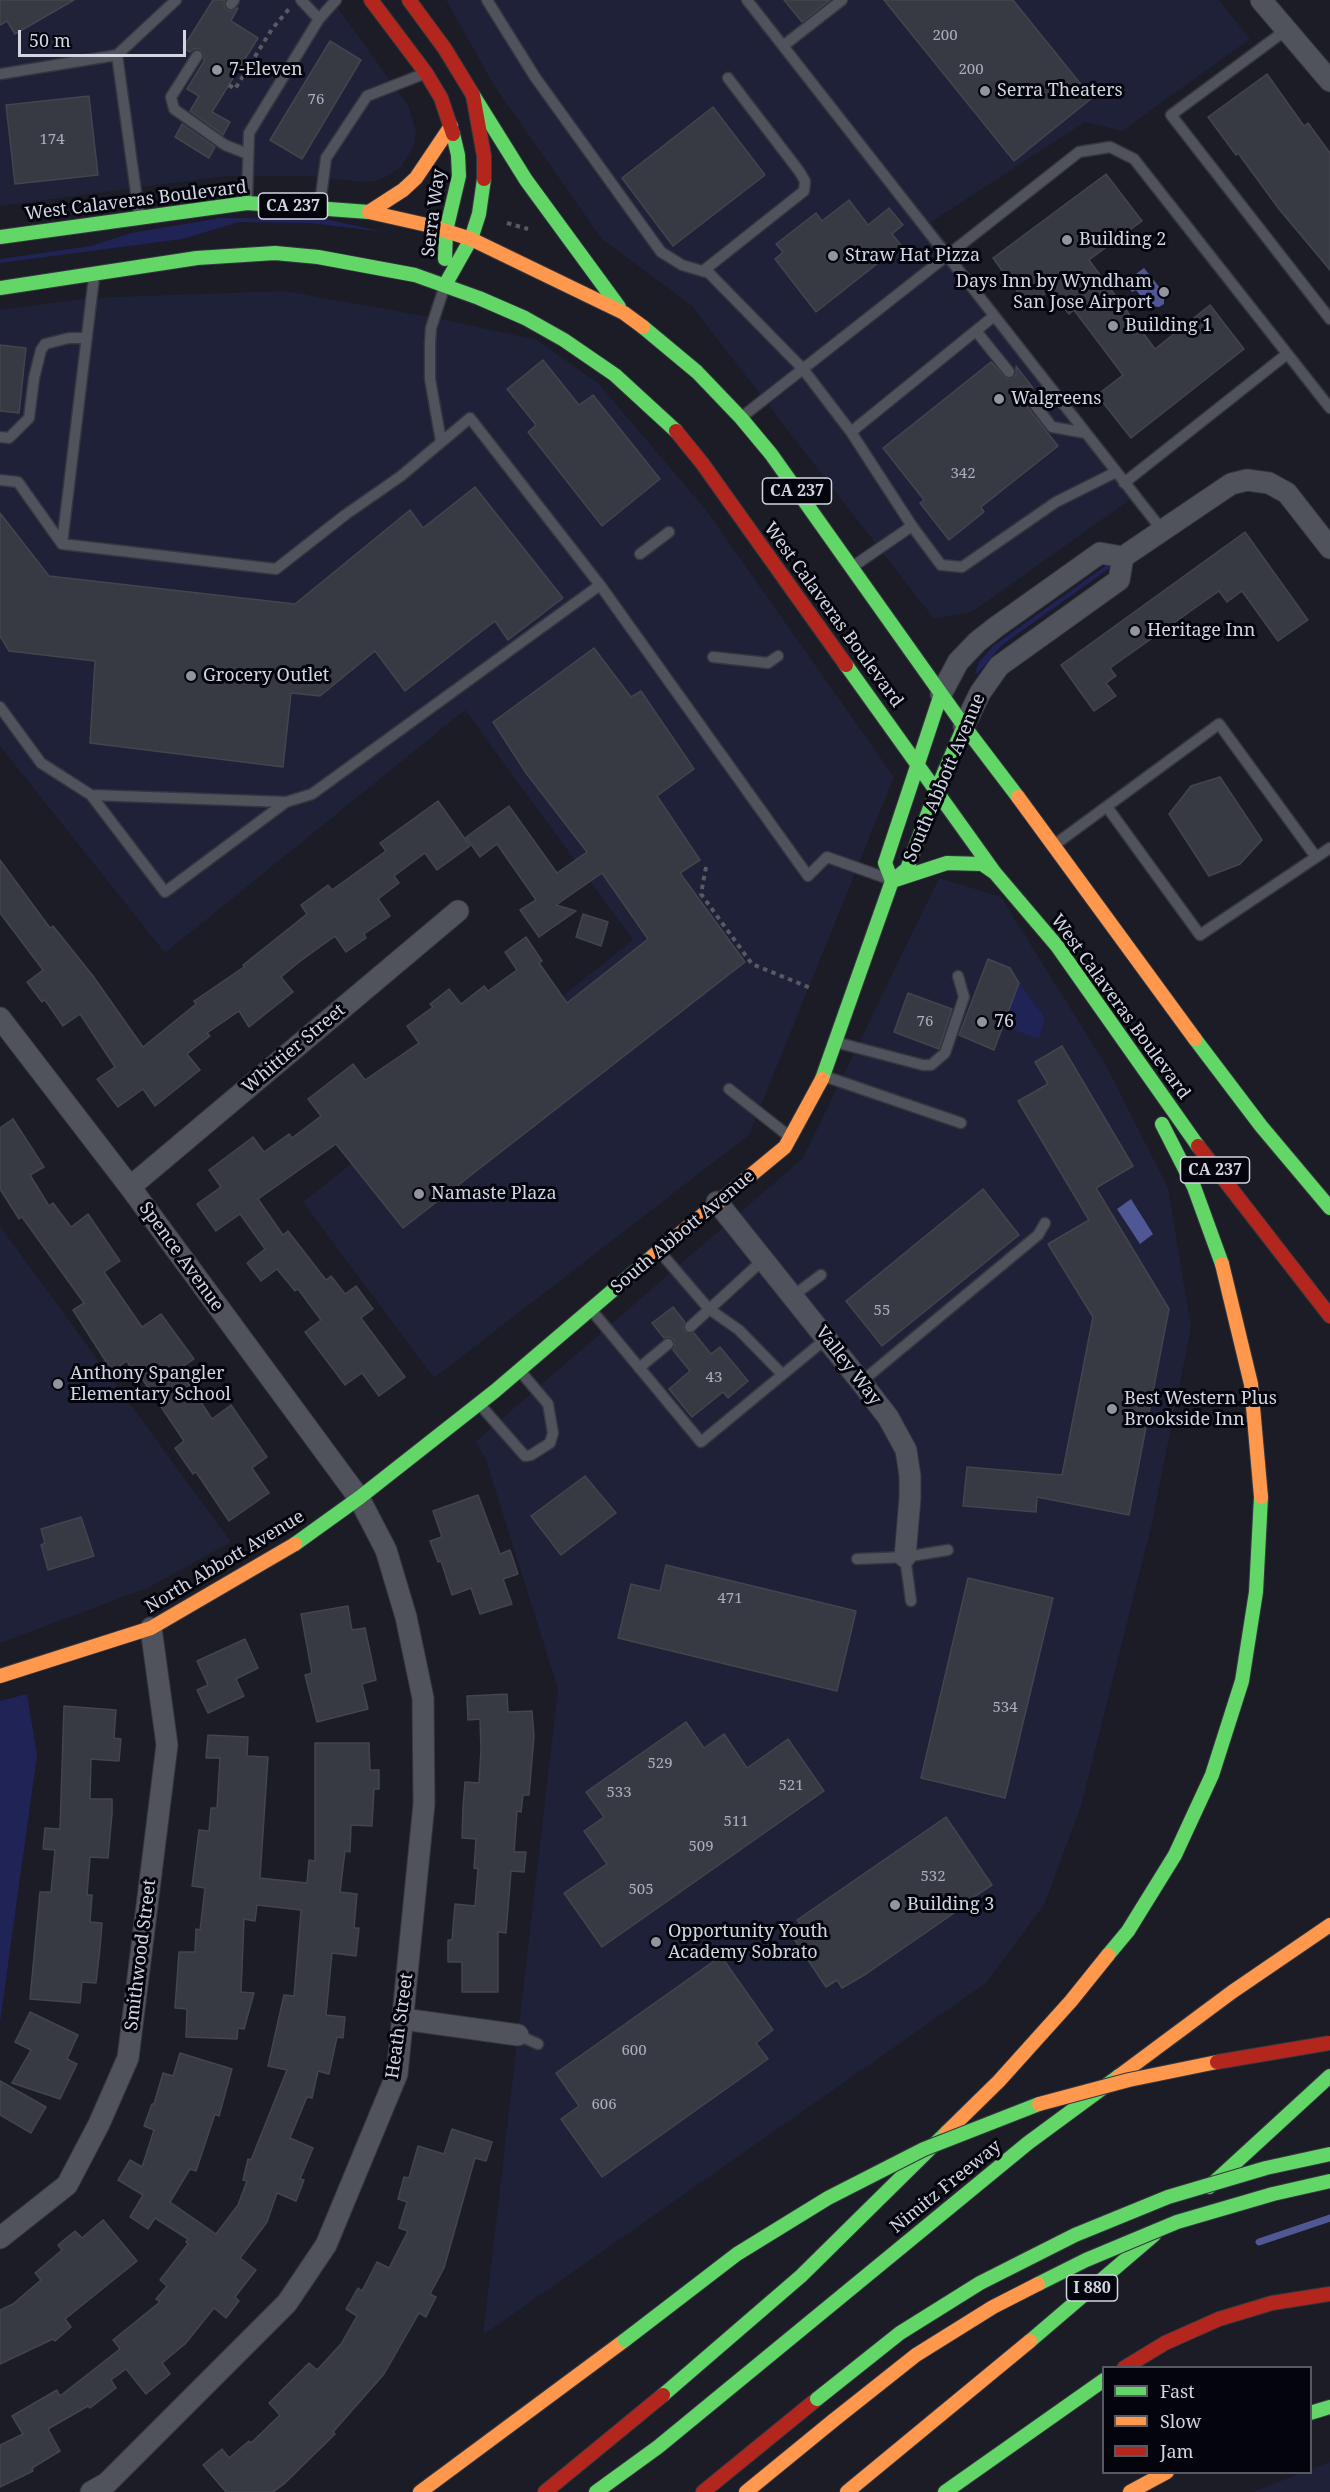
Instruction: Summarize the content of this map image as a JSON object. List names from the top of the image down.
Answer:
{
  "streets": {
    "main road": [
      "West Calaveras Boulevard",
      "CA 237",
      "Serra Way",
      "South Abbott Avenue",
      "North Abbott Avenue",
      "Nimitz Freeway",
      "I 880"
    ],
    "street": [
      "Whittier Street",
      "Spence Avenue",
      "Valley Way",
      "Smithwood Street",
      "Heath Street"
    ]
  },
  "crossings": [
    ["West Calaveras Boulevard", "Serra Way"],
    ["West Calaveras Boulevard", "South Abbott Avenue"],
    ["South Abbott Avenue", "Spence Avenue"],
    ["South Abbott Avenue", "Valley Way"],
    ["South Abbott Avenue", "North Abbott Avenue"],
    ["South Abbott Avenue", "Heath Street"],
    ["Whittier Street", "Spence Avenue"],
    ["Spence Avenue", "North Abbott Avenue"],
    ["Spence Avenue", "Heath Street"],
    ["North Abbott Avenue", "Smithwood Street"],
    ["North Abbott Avenue", "Heath Street"]
  ],
  "places": [
    "7-Eleven",
    "Serra Theaters",
    "Building 2",
    "Straw Hat Pizza",
    "Days Inn by Wyndham San Jose Airport",
    "Building 1",
    "Walgreens",
    "Heritage Inn",
    "Grocery Outlet",
    "76",
    "Namaste Plaza",
    "Anthony Spangler Elementary School",
    "Best Western Plus Brookside Inn",
    "Building 3",
    "Opportunity Youth Academy Sobrato"
  ],
  "house_numbers": [
    "200",
    "200",
    "76",
    "174",
    "342",
    "76",
    "55",
    "43",
    "471",
    "534",
    "529",
    "521",
    "533",
    "511",
    "509",
    "532",
    "505",
    "600",
    "606"
  ],
  "legend": ["Fast", "Slow", "Jam"],
  "scale_bar": "50 m"
}
